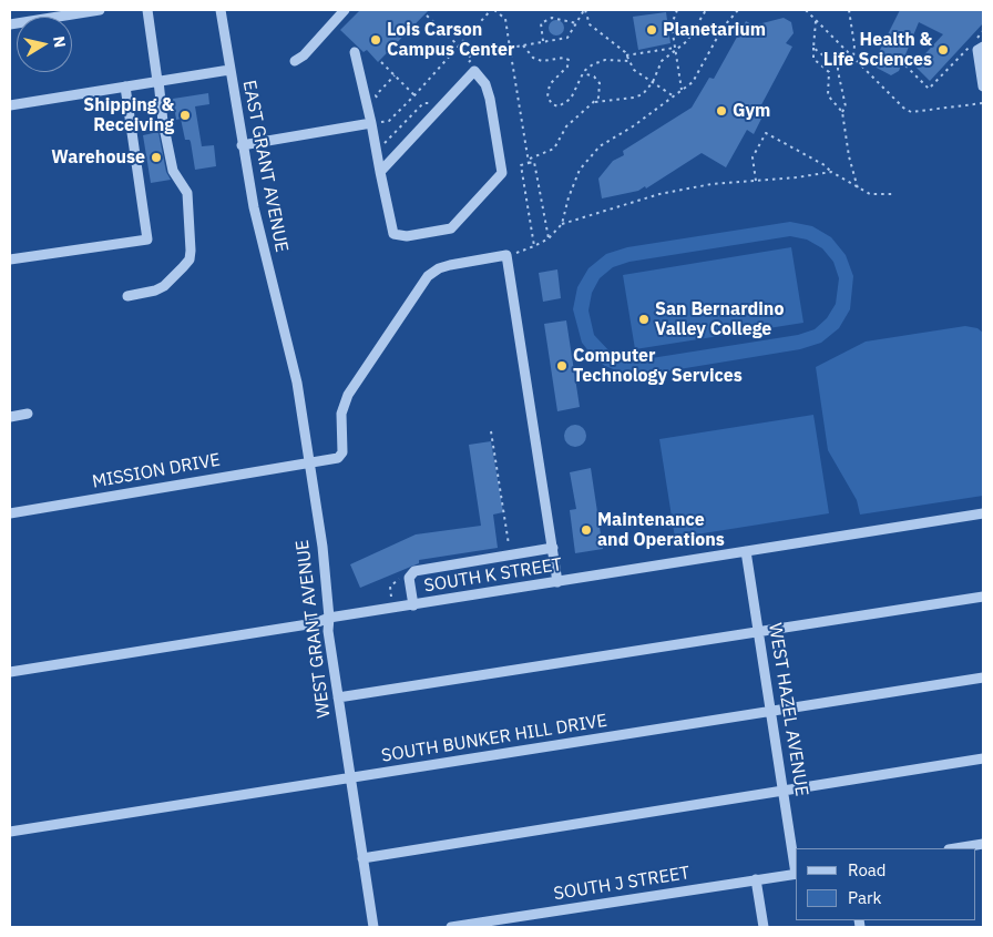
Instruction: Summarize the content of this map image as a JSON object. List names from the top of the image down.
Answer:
{
  "streets": {
    "street": [
      "EAST GRANT AVENUE",
      "MISSION DRIVE",
      "SOUTH K STREET",
      "WEST GRANT AVENUE",
      "WEST HAZEL AVENUE",
      "SOUTH BUNKER HILL DRIVE",
      "SOUTH J STREET"
    ]
  },
  "crossings": [
    ["EAST GRANT AVENUE", "WEST GRANT AVENUE"],
    ["MISSION DRIVE", "WEST GRANT AVENUE"],
    ["SOUTH K STREET", "WEST GRANT AVENUE"],
    ["SOUTH K STREET", "WEST HAZEL AVENUE"],
    ["WEST GRANT AVENUE", "SOUTH BUNKER HILL DRIVE"],
    ["WEST HAZEL AVENUE", "SOUTH BUNKER HILL DRIVE"]
  ],
  "places": [
    "Planetarium",
    "Lois Carson Campus Center",
    "Health & Life Sciences",
    "Gym",
    "Shipping & Receiving",
    "Warehouse",
    "San Bernardino Valley College",
    "Computer Technology Services",
    "Maintenance and Operations"
  ],
  "legend": ["Road", "Park"],
  "north": "right"
}
